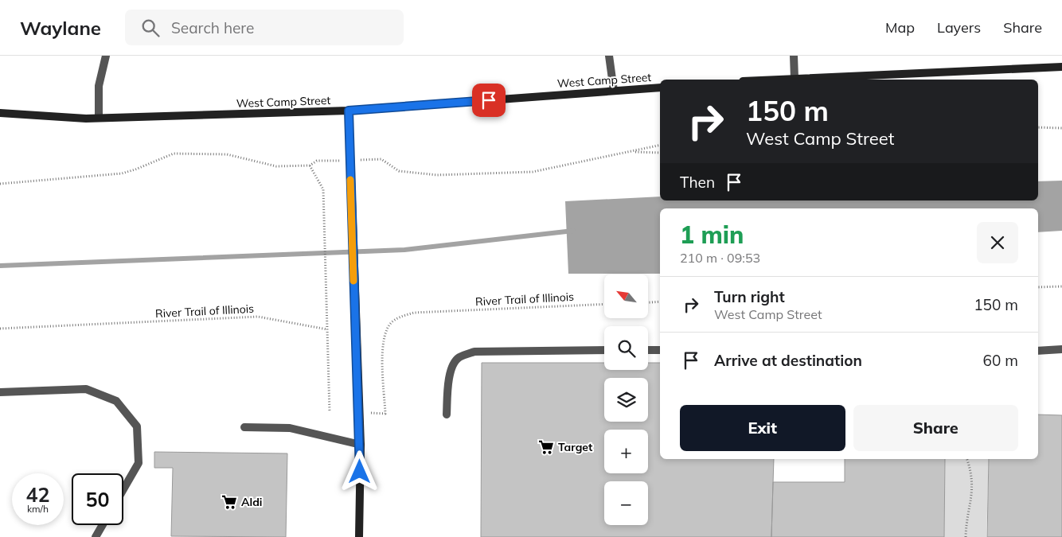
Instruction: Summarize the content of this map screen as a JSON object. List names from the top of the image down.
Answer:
{
  "streets": {
    "main road": ["West Camp Street"],
    "path": ["River Trail of Illinois"]
  },
  "places": {
    "supermarket": ["Target", "Aldi"]
  },
  "north": "top left",
  "page": {
    "header": "Waylane",
    "search": "Search here",
    "nav": ["Map", "Layers", "Share"],
    "turn": ["150 m", "West Camp Street"],
    "then": "Then",
    "heading": ["1 min", "210 m · 09:53"],
    "map_buttons": ["+", "−"],
    "list": [
      {
        "name": "Turn right",
        "note": "West Camp Street",
        "value": "150 m"
      },
      {
        "name": "Arrive at destination",
        "value": "60 m"
      }
    ],
    "buttons": ["Exit", "Share"],
    "speed": "42 km/h",
    "limit": "50"
  }
}
